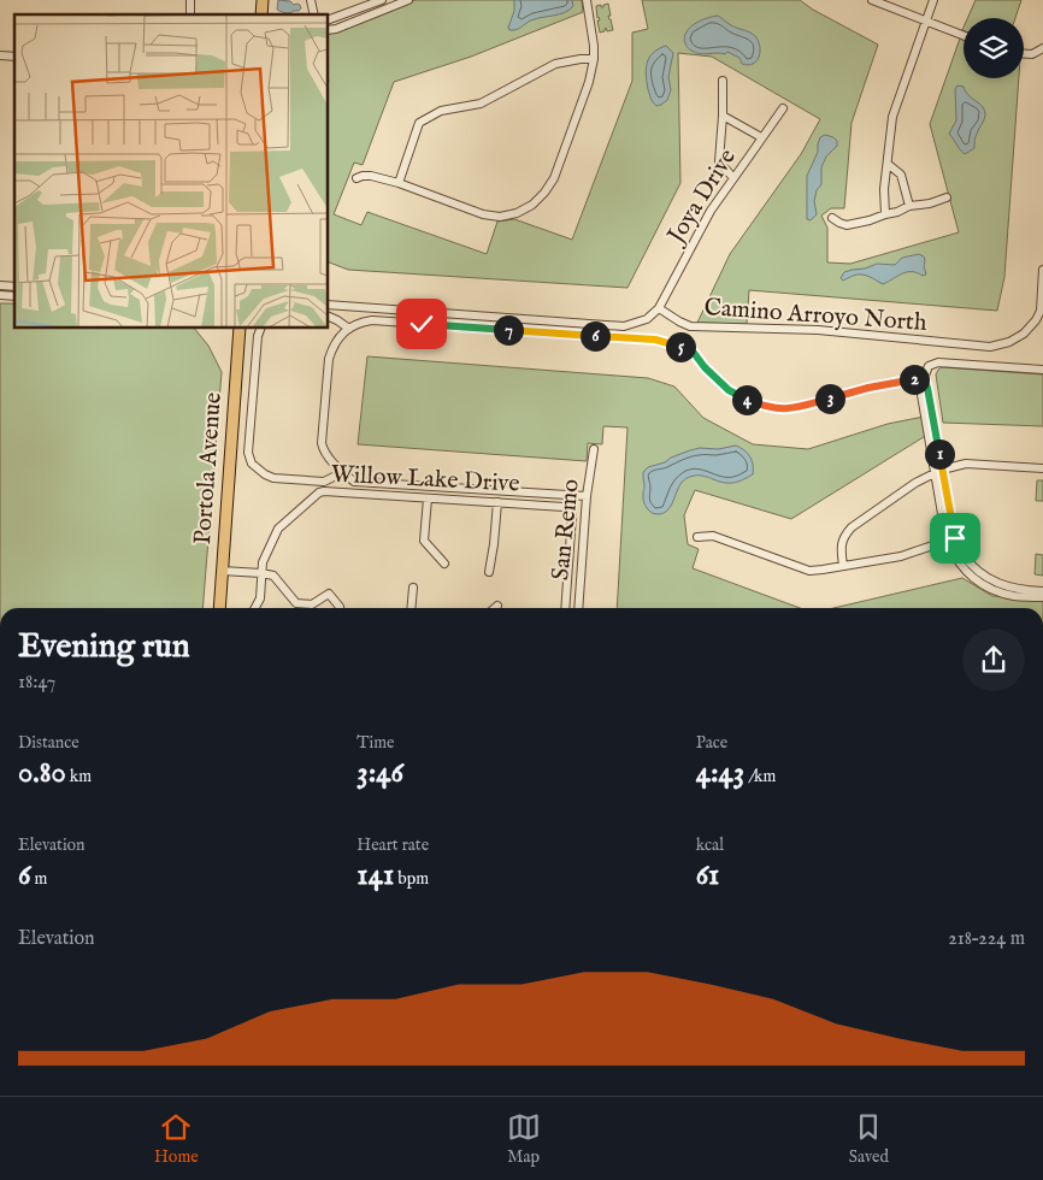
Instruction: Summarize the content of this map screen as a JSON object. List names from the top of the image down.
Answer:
{
  "streets": {
    "main road": ["Portola Avenue"],
    "street": [
      "Joya Drive",
      "Camino Arroyo North",
      "Willow Lake Drive",
      "San Remo"
    ]
  },
  "crossings": [
    ["Joya Drive", "Camino Arroyo North"]
  ],
  "page": {
    "pins": [
      "7",
      "6",
      "5",
      "2",
      "3",
      "4",
      "1"
    ],
    "heading": ["Evening run", "18:47"],
    "stats": [
      ["Distance", "0.80 km"],
      ["Time", "3:46"],
      ["Pace", "4:43 /km"],
      ["Elevation", "6 m"],
      ["Heart rate", "141 bpm"],
      ["kcal", "61"]
    ],
    "chart": ["Elevation", "218–224 m"],
    "tabs": ["Home", "Map", "Saved"]
  }
}
